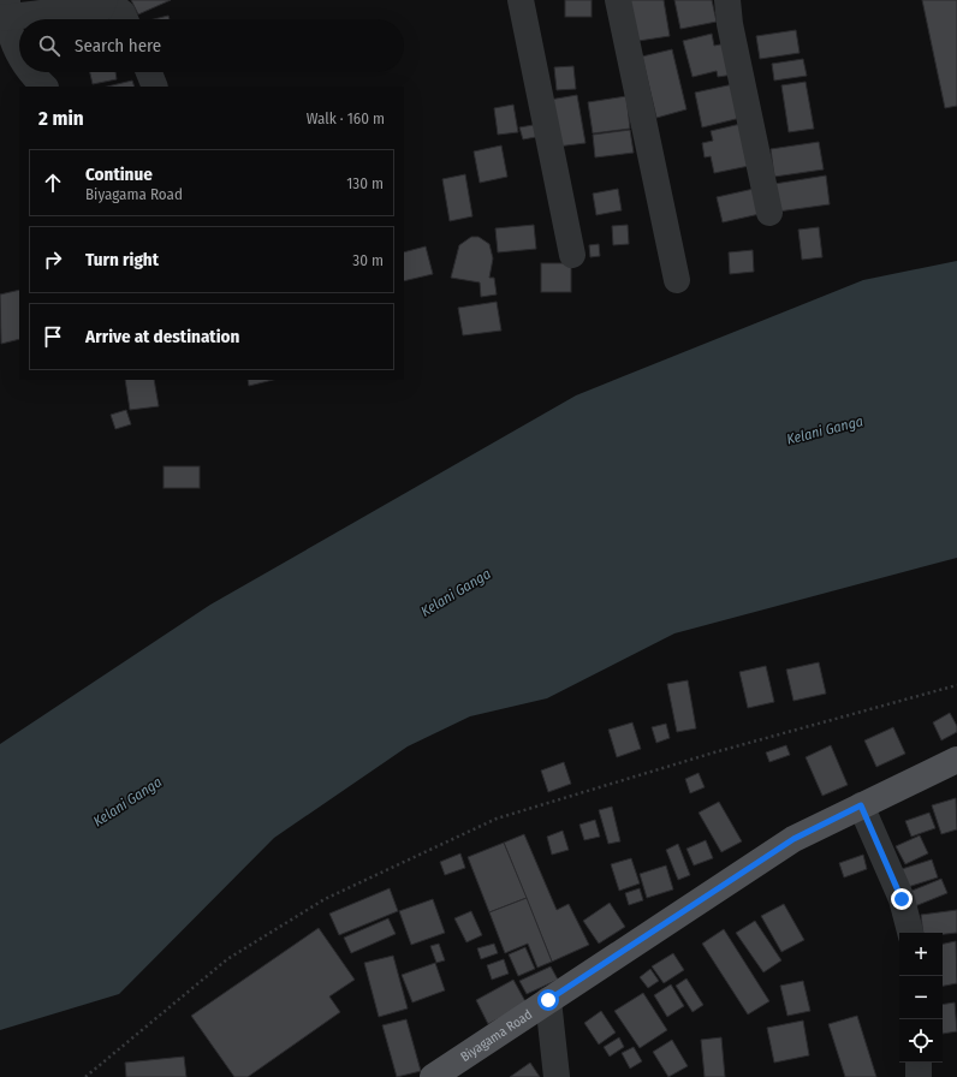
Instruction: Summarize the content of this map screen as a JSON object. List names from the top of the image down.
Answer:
{
  "streets": {
    "main road": ["Biyagama Road"]
  },
  "water": ["Kelani Ganga"],
  "page": {
    "search": "Search here",
    "heading": ["2 min", "Walk · 160 m"],
    "list": [
      ["Continue", "Biyagama Road", "130 m"],
      ["Turn right", "30 m"],
      "Arrive at destination"
    ],
    "map_buttons": ["+", "−"]
  }
}
